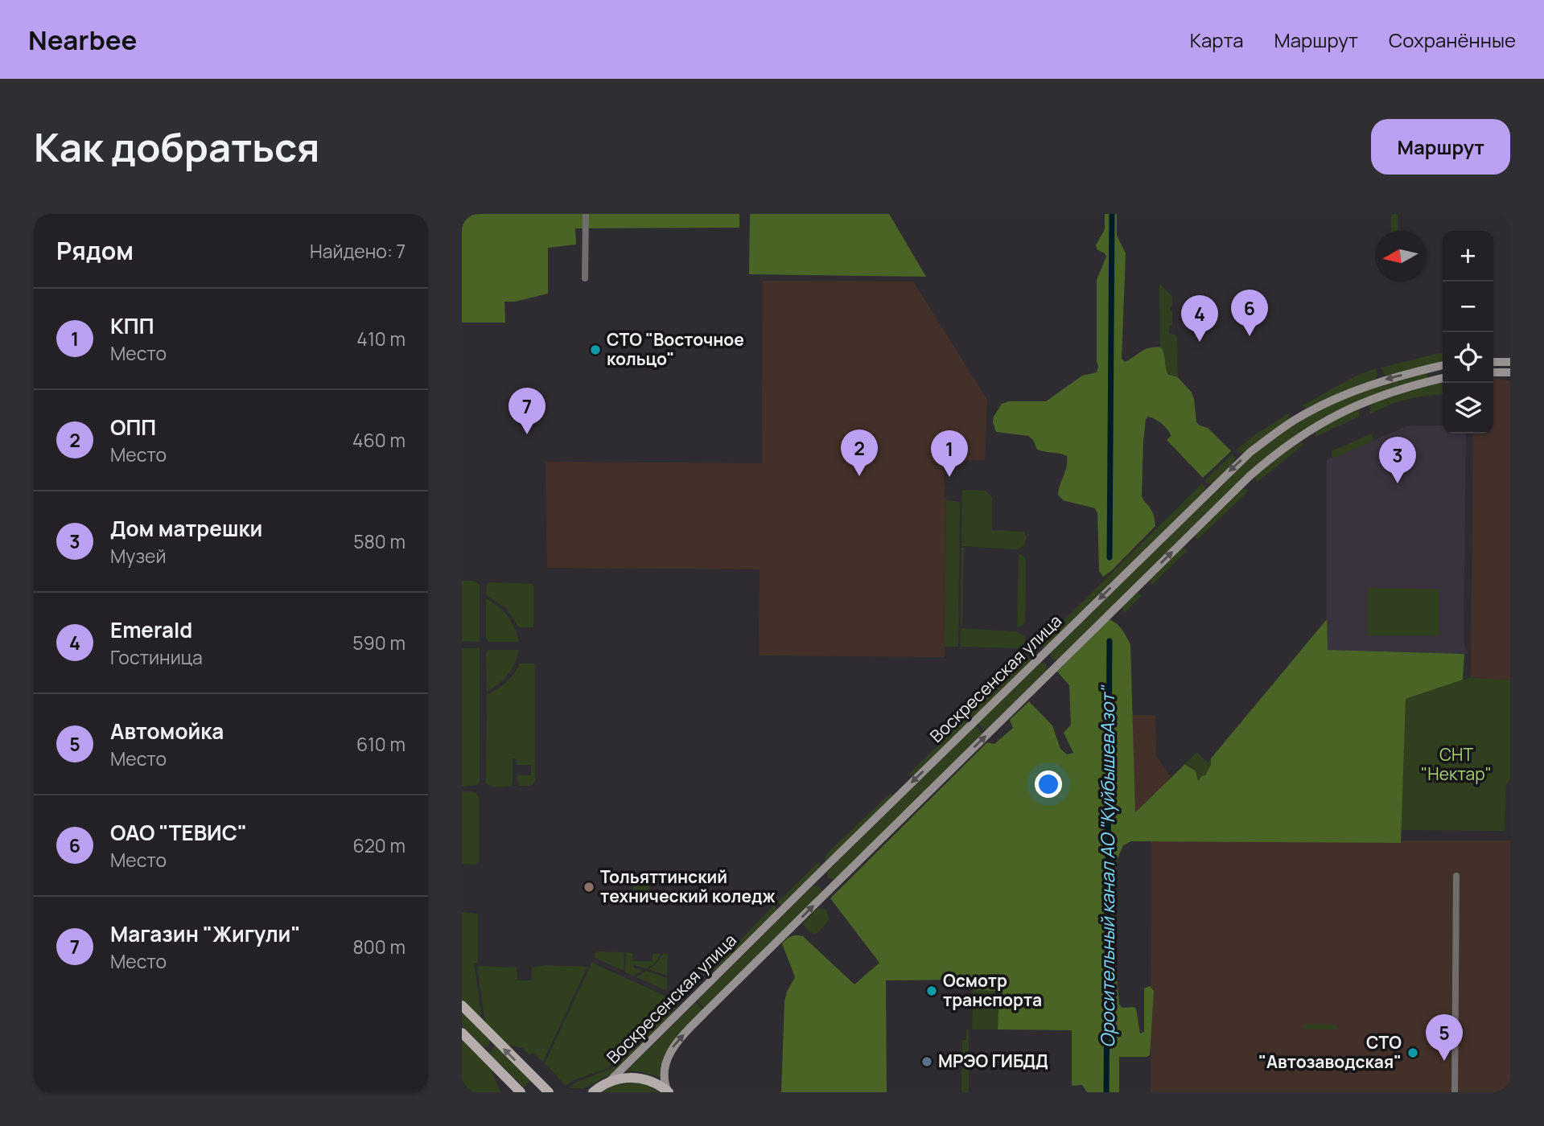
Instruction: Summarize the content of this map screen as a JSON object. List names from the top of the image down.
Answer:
{
  "streets": {
    "main road": ["Воскресенская улица"]
  },
  "water": ["Оросительный канал АО \"КуйбышевАзот\""],
  "parks": ["СНТ \"Нектар\""],
  "places": [
    "СТО \"Восточное кольцо\"",
    "Тольяттинский технический коледж",
    "Осмотр транспорта",
    "СТО \"Автозаводская\"",
    "МРЭО ГИБДД"
  ],
  "north": "left",
  "page": {
    "header": "Nearbee",
    "nav": ["Карта", "Маршрут", "Сохранённые"],
    "buttons": "Маршрут",
    "title": "Как добраться",
    "heading": ["Рядом", "Найдено: 7"],
    "map_buttons": ["+", "−"],
    "list": [
      {
        "mark": "1",
        "name": "КПП",
        "note": "Место",
        "value": "410 m"
      },
      {
        "mark": "2",
        "name": "ОПП",
        "note": "Место",
        "value": "460 m"
      },
      {
        "mark": "3",
        "name": "Дом матрешки",
        "note": "Музей",
        "value": "580 m"
      },
      {
        "mark": "4",
        "name": "Emerald",
        "note": "Гостиница",
        "value": "590 m"
      },
      {
        "mark": "5",
        "name": "Автомойка",
        "note": "Место",
        "value": "610 m"
      },
      {
        "mark": "6",
        "name": "ОАО \"ТЕВИС\"",
        "note": "Место",
        "value": "620 m"
      },
      {
        "mark": "7",
        "name": "Магазин \"Жигули\"",
        "note": "Место",
        "value": "800 m"
      }
    ],
    "pins": [
      "6",
      "4",
      "7",
      "2",
      "1",
      "3",
      "5"
    ]
  }
}
